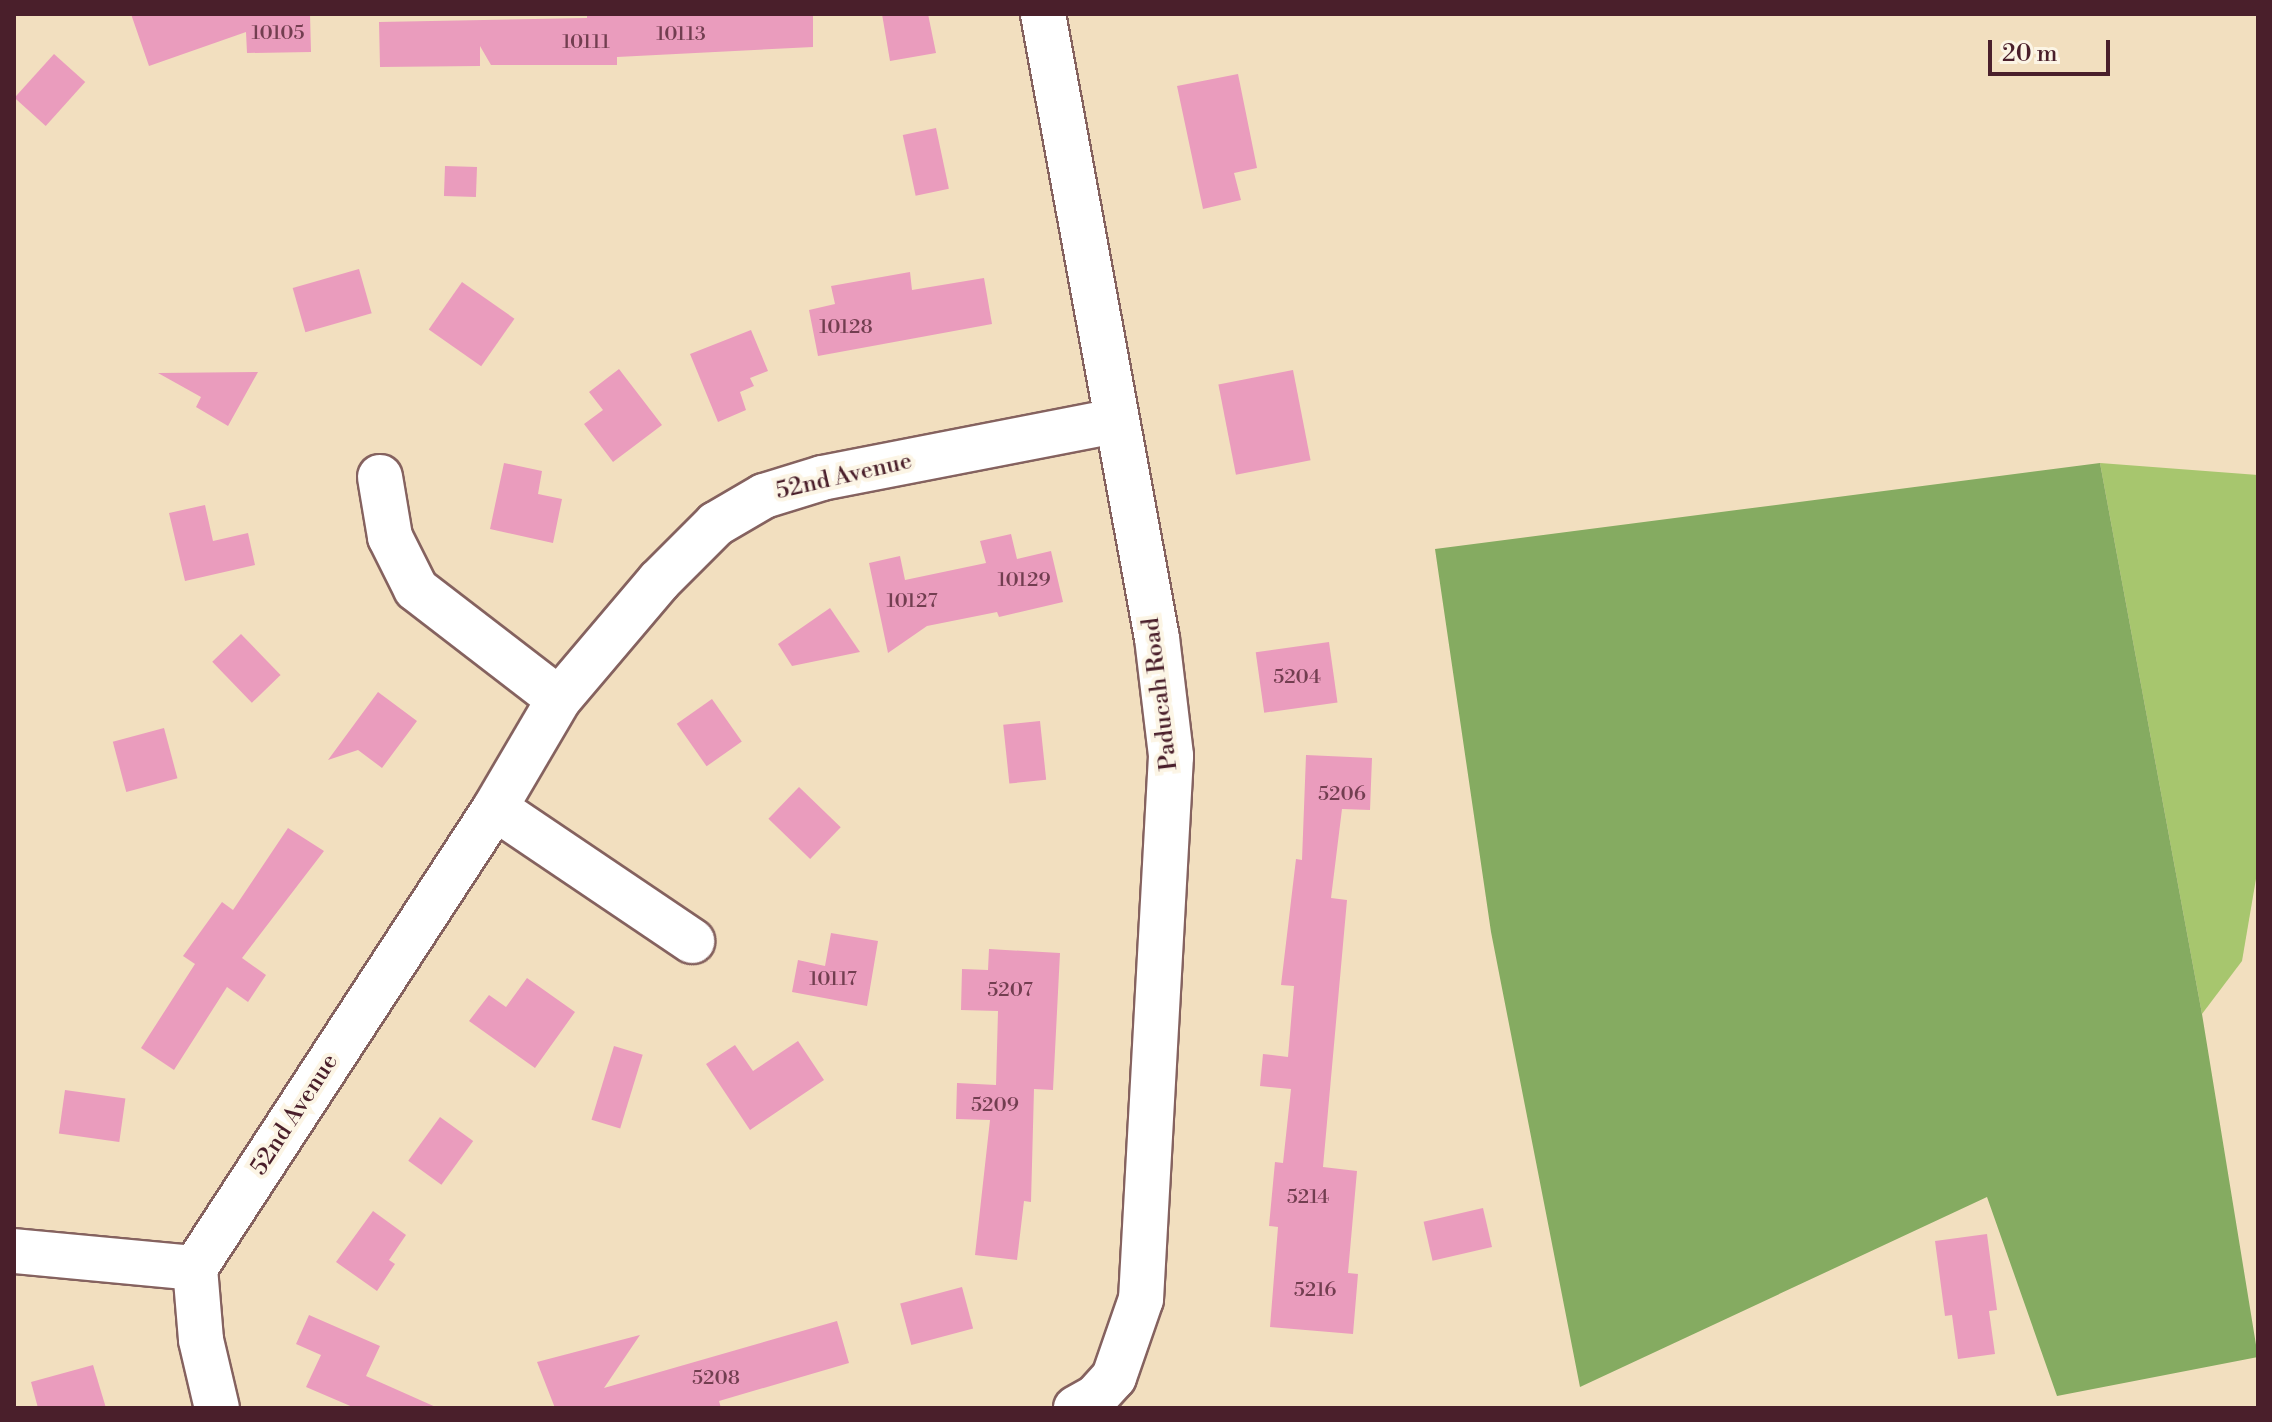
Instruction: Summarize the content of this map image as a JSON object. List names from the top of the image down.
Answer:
{
  "streets": {
    "street": ["52nd Avenue", "Paducah Road"]
  },
  "crossings": [
    ["52nd Avenue", "Paducah Road"]
  ],
  "house_numbers": [
    "10105",
    "10113",
    "10111",
    "10128",
    "10129",
    "10127",
    "5204",
    "5206",
    "10117",
    "5207",
    "5209",
    "5214",
    "5216",
    "5208"
  ],
  "scale_bar": "20 m"
}
